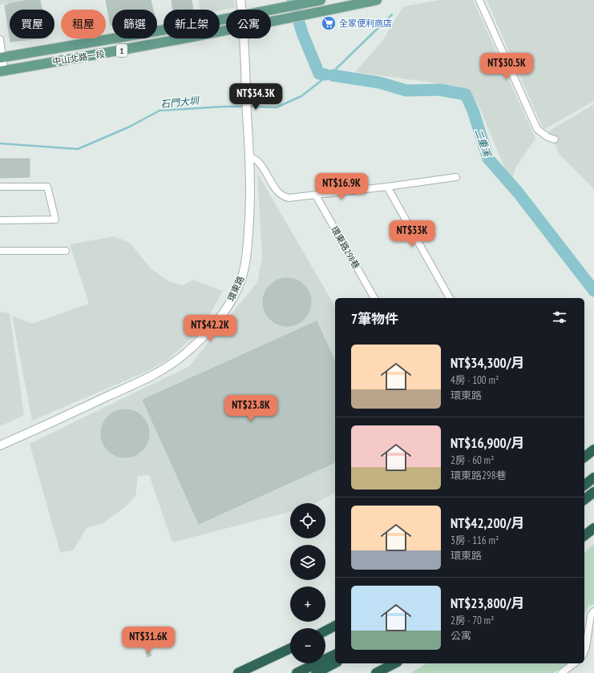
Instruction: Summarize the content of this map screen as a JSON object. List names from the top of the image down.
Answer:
{
  "streets": {
    "main road": ["1", "中山北路一段"],
    "street": ["環東路298巷", "環東路"]
  },
  "water": ["石門大圳", "二重溪"],
  "places": {
    "supermarket": ["全家便利商店"]
  },
  "page": {
    "chip": [
      "買屋",
      "租屋",
      "篩選",
      "新上架",
      "公寓"
    ],
    "price": [
      "NT$30.5K",
      "NT$34.3K",
      "NT$16.9K",
      "NT$33K",
      "NT$42.2K",
      "NT$23.8K",
      "NT$31.6K"
    ],
    "heading": "7筆物件",
    "list": [
      {
        "name": "NT$34,300/月",
        "note": "4房 · 100 m² · 環東路"
      },
      {
        "name": "NT$16,900/月",
        "note": "2房 · 60 m² · 環東路298巷"
      },
      {
        "name": "NT$42,200/月",
        "note": "3房 · 116 m² · 環東路"
      },
      {
        "name": "NT$23,800/月",
        "note": "2房 · 70 m² · 公寓"
      }
    ],
    "map_buttons": ["+", "−"]
  }
}
